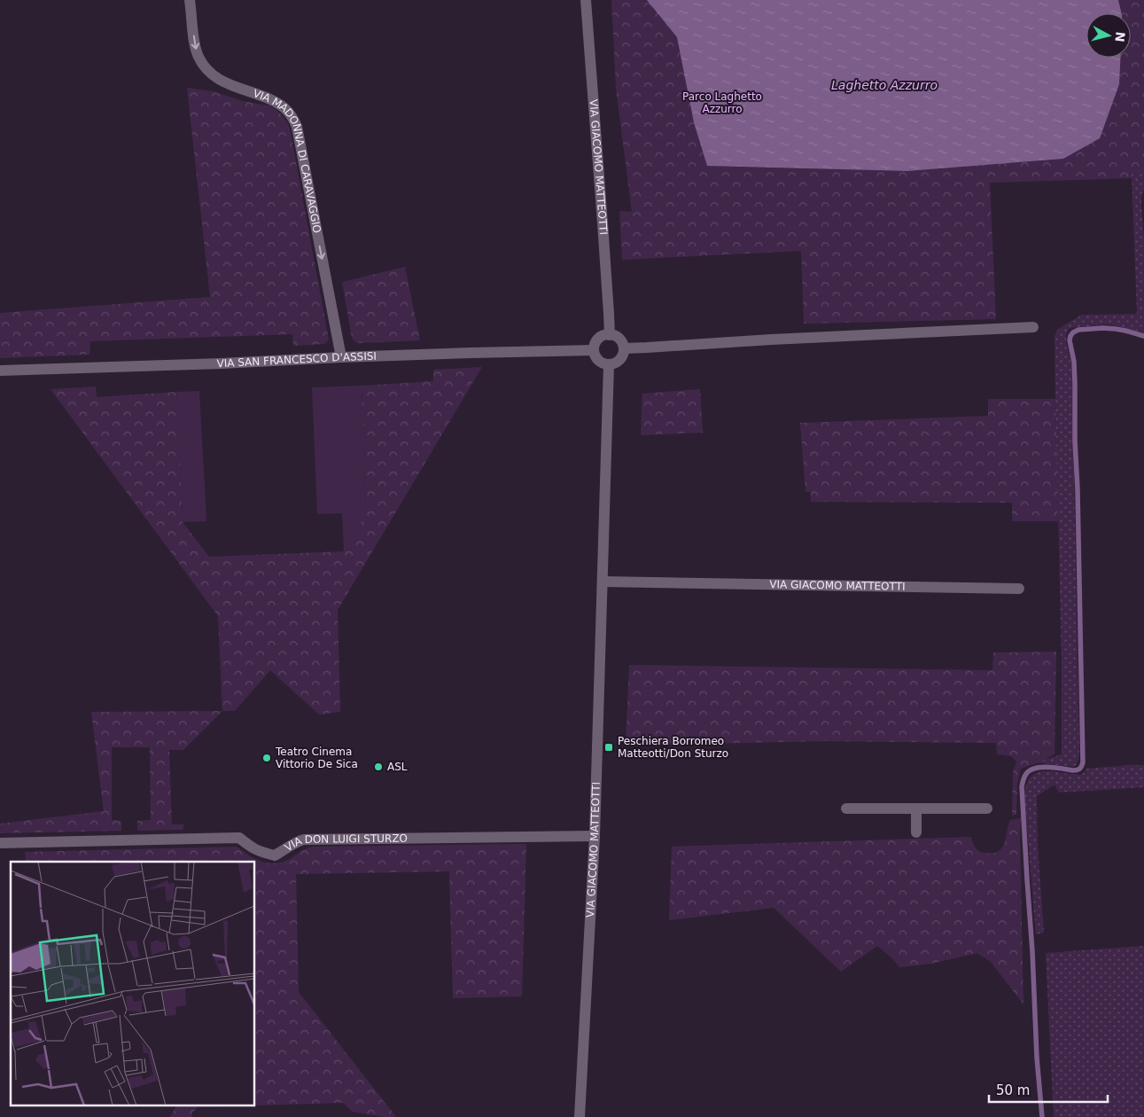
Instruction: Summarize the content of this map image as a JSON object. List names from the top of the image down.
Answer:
{
  "streets": {
    "street": [
      "VIA MADONNA DI CARAVAGGIO",
      "VIA GIACOMO MATTEOTTI",
      "VIA SAN FRANCESCO D'ASSISI",
      "VIA DON LUIGI STURZO"
    ]
  },
  "crossings": [
    ["VIA MADONNA DI CARAVAGGIO", "VIA SAN FRANCESCO D'ASSISI"],
    ["VIA GIACOMO MATTEOTTI", "VIA SAN FRANCESCO D'ASSISI"],
    ["VIA GIACOMO MATTEOTTI", "VIA DON LUIGI STURZO"]
  ],
  "one_way": ["VIA MADONNA DI CARAVAGGIO"],
  "water": ["Laghetto Azzurro"],
  "parks": ["Parco Laghetto Azzurro"],
  "places": {
    "transit": ["Peschiera Borromeo Matteotti/Don Sturzo"],
    "other": ["Teatro Cinema Vittorio De Sica", "ASL"]
  },
  "scale_bar": "50 m",
  "north": "right"
}
